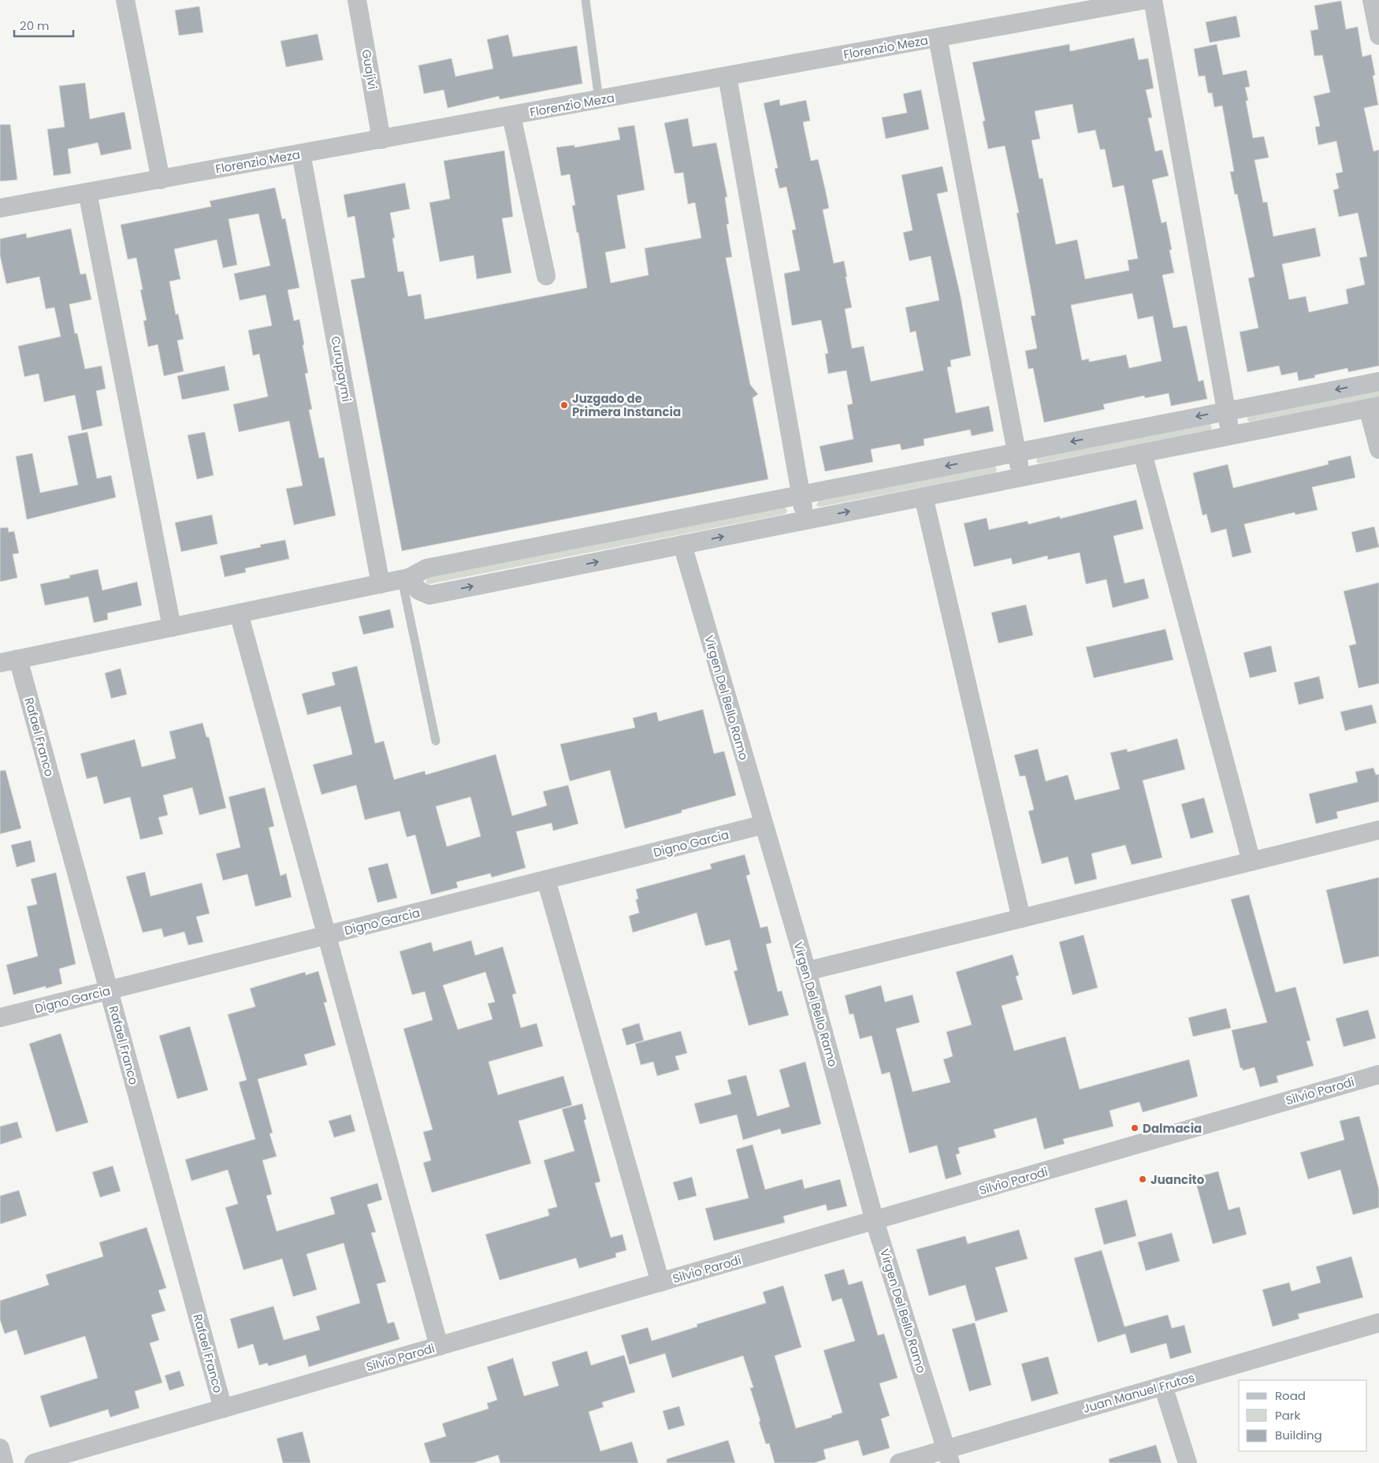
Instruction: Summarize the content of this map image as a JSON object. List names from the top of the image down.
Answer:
{
  "streets": {
    "street": [
      "Florenzio Meza",
      "Guajivi",
      "Curupaymi",
      "Virgen Del Bello Ramo",
      "Rafael Franco",
      "Digno Garcia",
      "Silvio Parodi",
      "Juan Manuel Frutos"
    ]
  },
  "crossings": [
    ["Florenzio Meza", "Guajivi"],
    ["Florenzio Meza", "Curupaymi"],
    ["Virgen Del Bello Ramo", "Digno Garcia"],
    ["Virgen Del Bello Ramo", "Silvio Parodi"],
    ["Virgen Del Bello Ramo", "Juan Manuel Frutos"],
    ["Rafael Franco", "Digno Garcia"],
    ["Rafael Franco", "Silvio Parodi"]
  ],
  "places": ["Juzgado de Primera Instancia", "Dalmacia", "Juancito"],
  "legend": ["Road", "Park", "Building"],
  "scale_bar": "20 m"
}
